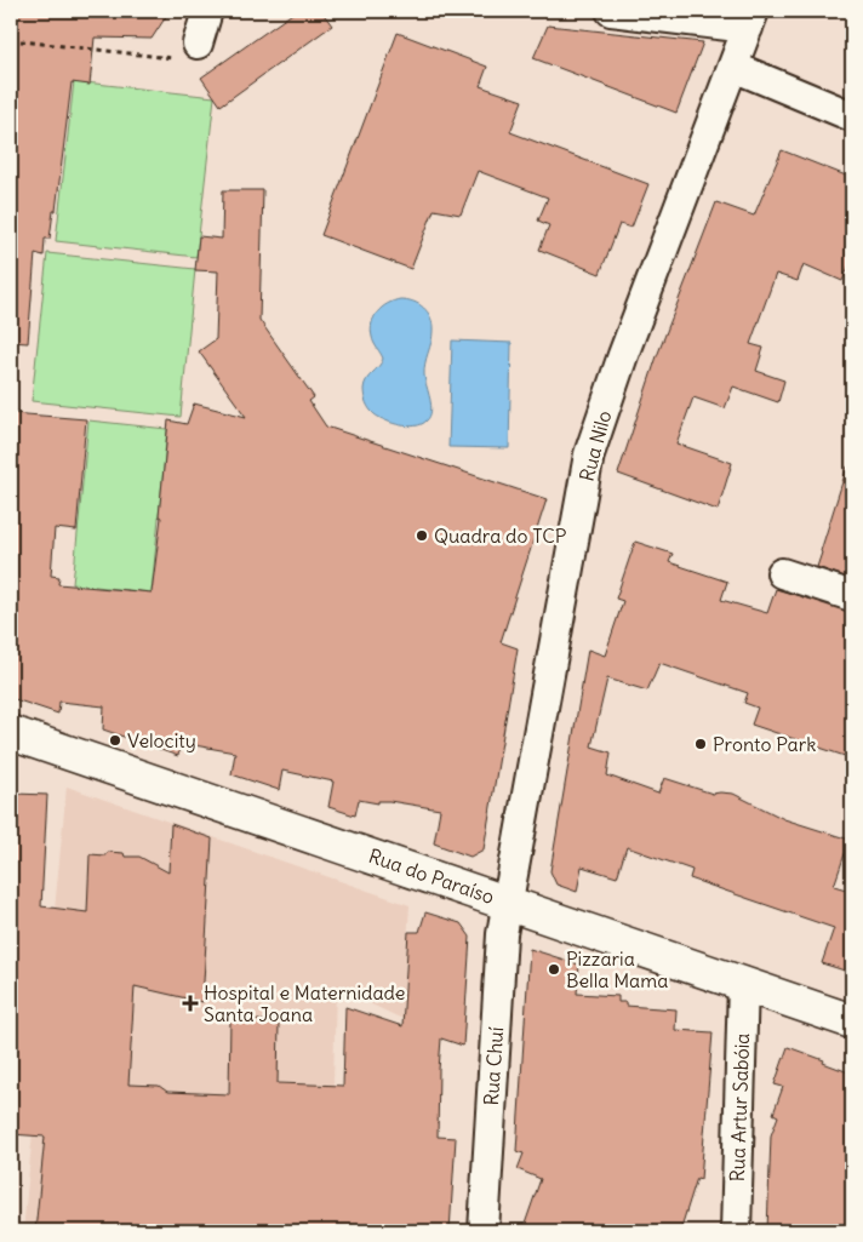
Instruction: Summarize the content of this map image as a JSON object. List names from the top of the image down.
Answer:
{
  "streets": {
    "street": [
      "Rua Nilo",
      "Rua do Paraíso",
      "Rua Chuí",
      "Rua Artur Sabóia"
    ]
  },
  "crossings": [
    ["Rua Nilo", "Rua do Paraíso"],
    ["Rua Nilo", "Rua Chuí"],
    ["Rua do Paraíso", "Rua Chuí"],
    ["Rua do Paraíso", "Rua Artur Sabóia"]
  ],
  "places": {
    "other": [
      "Quadra do TCP",
      "Velocity",
      "Pronto Park",
      "Pizzaria Bella Mama"
    ],
    "health": ["Hospital e Maternidade Santa Joana"]
  }
}
